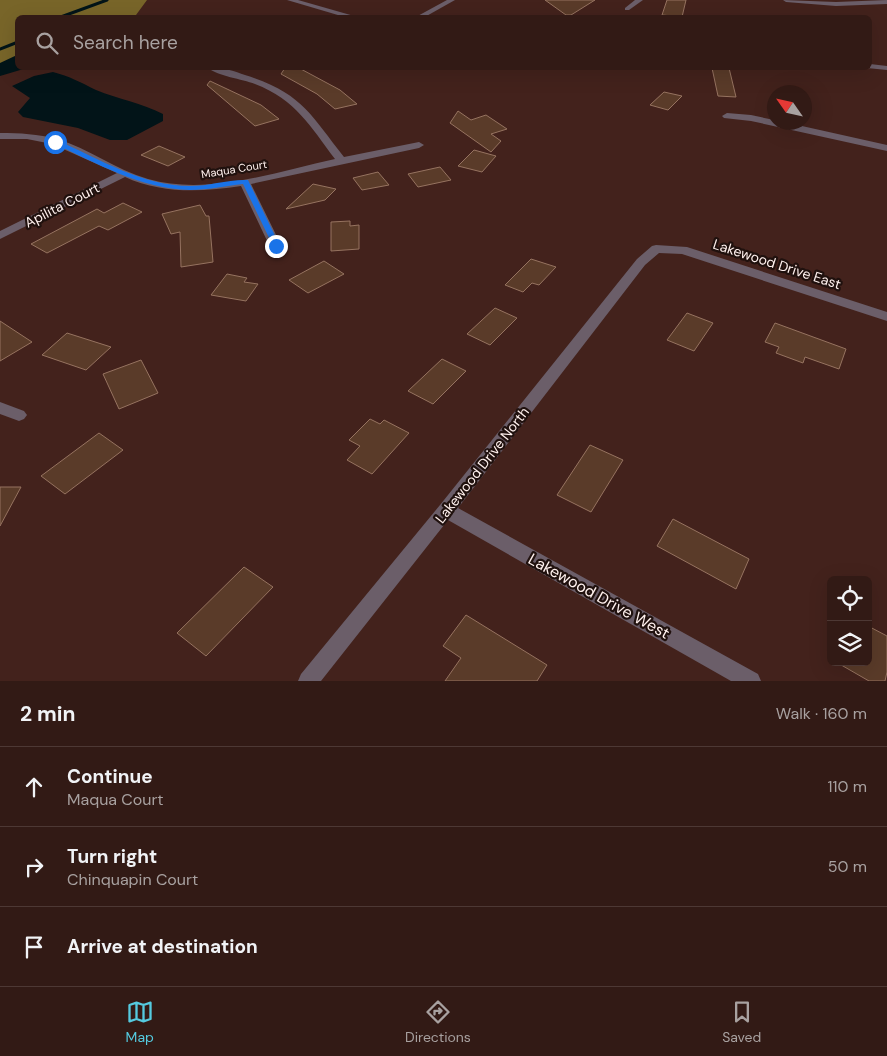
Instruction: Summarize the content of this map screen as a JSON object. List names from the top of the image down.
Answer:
{
  "streets": {
    "street": [
      "Maqua Court",
      "Apilita Court",
      "Lakewood Drive East",
      "Lakewood Drive North",
      "Lakewood Drive West"
    ]
  },
  "crossings": [
    ["Maqua Court", "Apilita Court"],
    ["Lakewood Drive East", "Lakewood Drive North"],
    ["Lakewood Drive North", "Lakewood Drive West"]
  ],
  "north": "top left",
  "page": {
    "search": "Search here",
    "heading": ["2 min", "Walk · 160 m"],
    "list": [
      ["Continue", "Maqua Court", "110 m"],
      ["Turn right", "Chinquapin Court", "50 m"],
      "Arrive at destination"
    ],
    "nav": ["Map", "Directions", "Saved"]
  }
}
